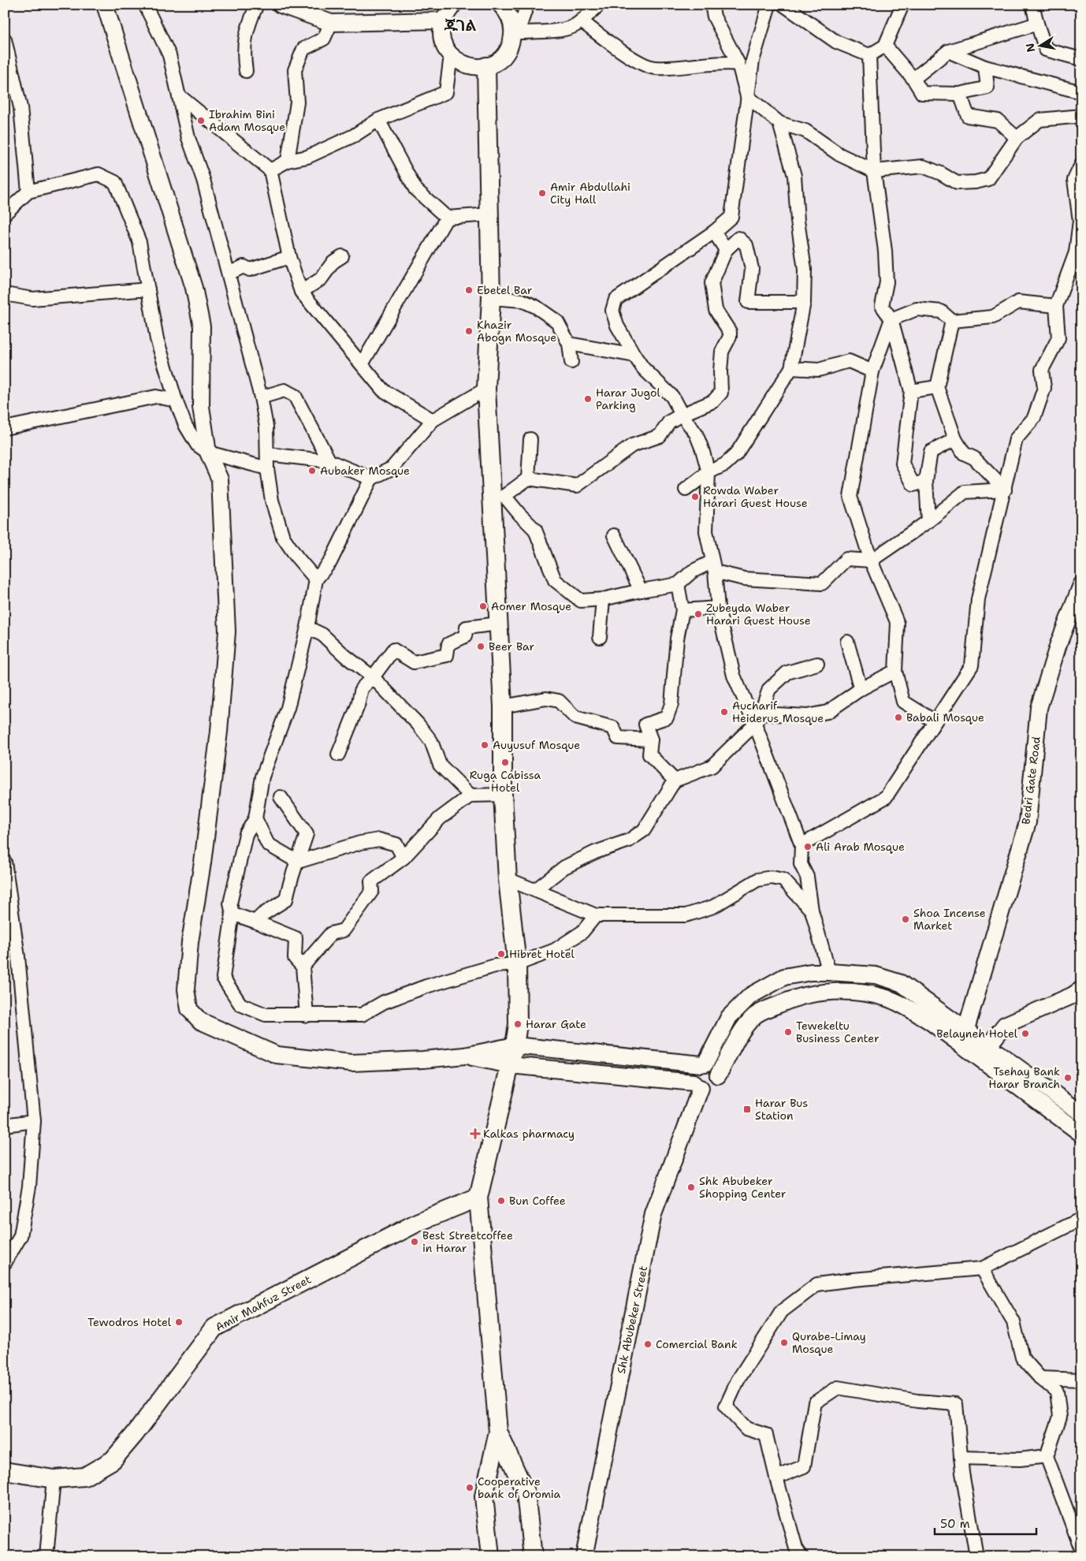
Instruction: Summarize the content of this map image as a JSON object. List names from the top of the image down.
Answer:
{
  "streets": {
    "main road": ["Amir Mahfuz Street"],
    "street": ["Bedri Gate Road", "Shk Abubeker Street"]
  },
  "districts": ["ጁገል"],
  "places": {
    "other": [
      "Ibrahim Bini Adam Mosque",
      "Amir Abdullahi City Hall",
      "Ebetel Bar",
      "Khazir Abogn Mosque",
      "Harar Jugol Parking",
      "Aubaker Mosque",
      "Rowda Waber Harari Guest House",
      "Aomer Mosque",
      "Zubeyda Waber Harari Guest House",
      "Beer Bar",
      "Aucharif Heiderus Mosque",
      "Babali Mosque",
      "Auyusuf Mosque",
      "Ruga Cabissa Hotel",
      "Ali Arab Mosque",
      "Shoa Incense Market",
      "Hibret Hotel",
      "Harar Gate",
      "Tewekeltu Business Center",
      "Belayneh Hotel",
      "Tsehay Bank Harar Branch",
      "Shk Abubeker Shopping Center",
      "Bun Coffee",
      "Best Streetcoffee in Harar",
      "Tewodros Hotel",
      "Qurabe-Limay Mosque",
      "Comercial Bank",
      "Cooperative bank of Oromia"
    ],
    "transit": ["Harar Bus Station"],
    "health": ["Kalkas pharmacy"]
  },
  "scale_bar": "50 m",
  "north": "left"
}
